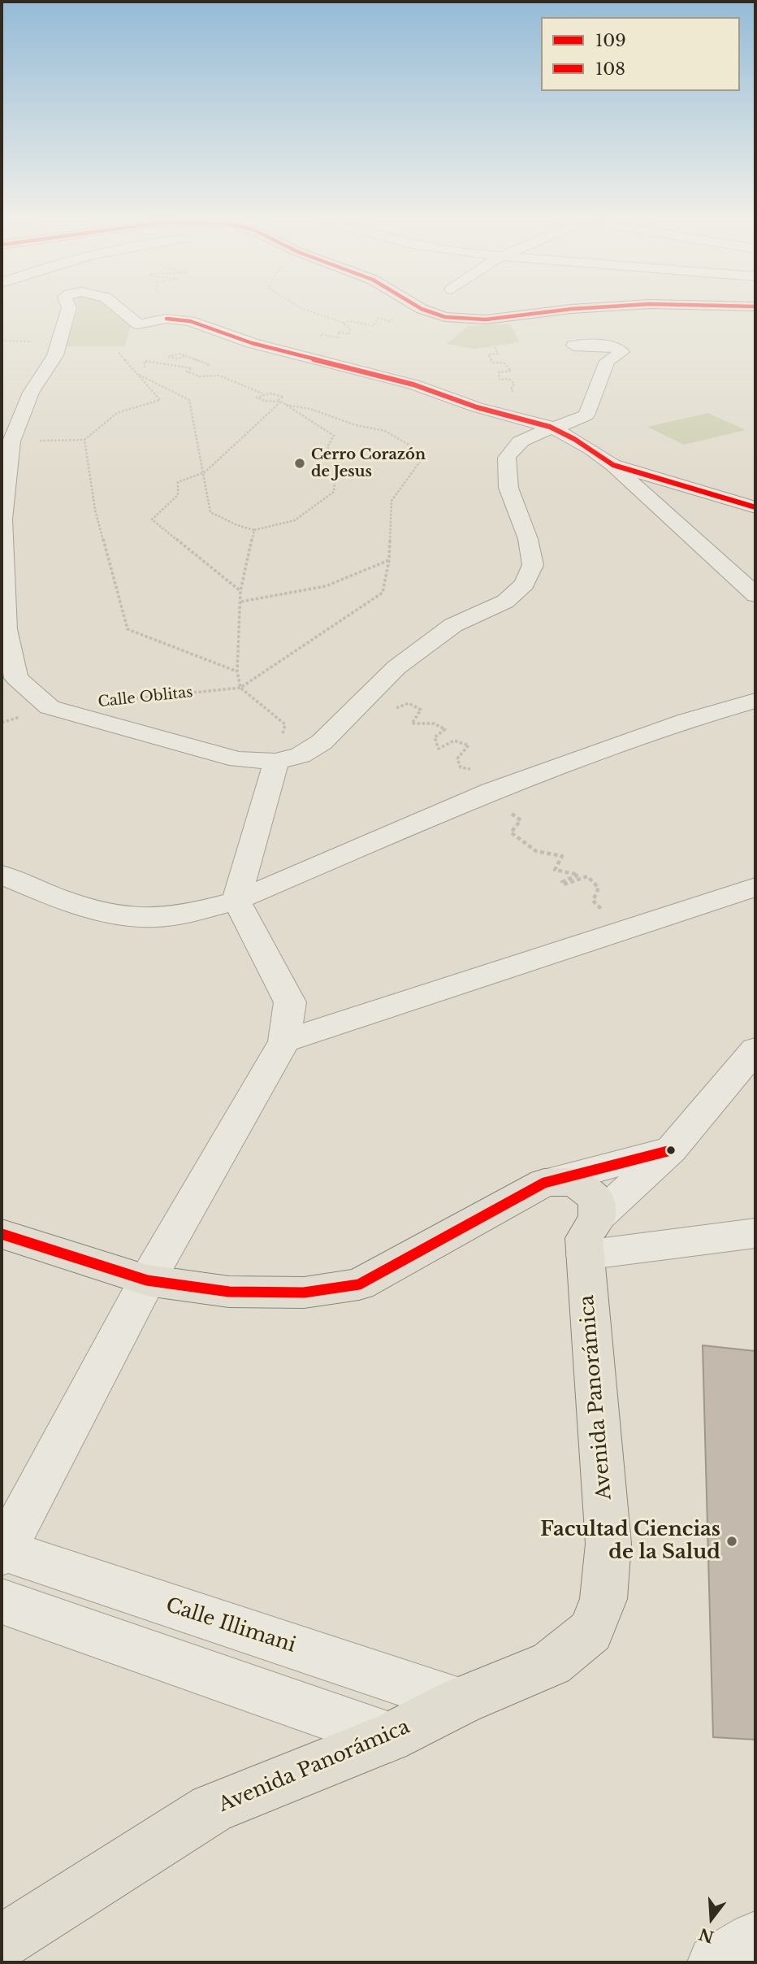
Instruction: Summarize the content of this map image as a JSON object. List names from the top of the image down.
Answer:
{
  "streets": {
    "main road": ["Avenida Panorámica"],
    "street": ["Calle Illimani"],
    "path": ["Calle Oblitas"]
  },
  "crossings": [
    ["Avenida Panorámica", "Calle Illimani"]
  ],
  "places": ["Cerro Corazón de Jesus", "Facultad Ciencias de la Salud"],
  "lines": ["transit line 109", "transit line 108"],
  "legend": ["109", "108"],
  "north": "bottom"
}
